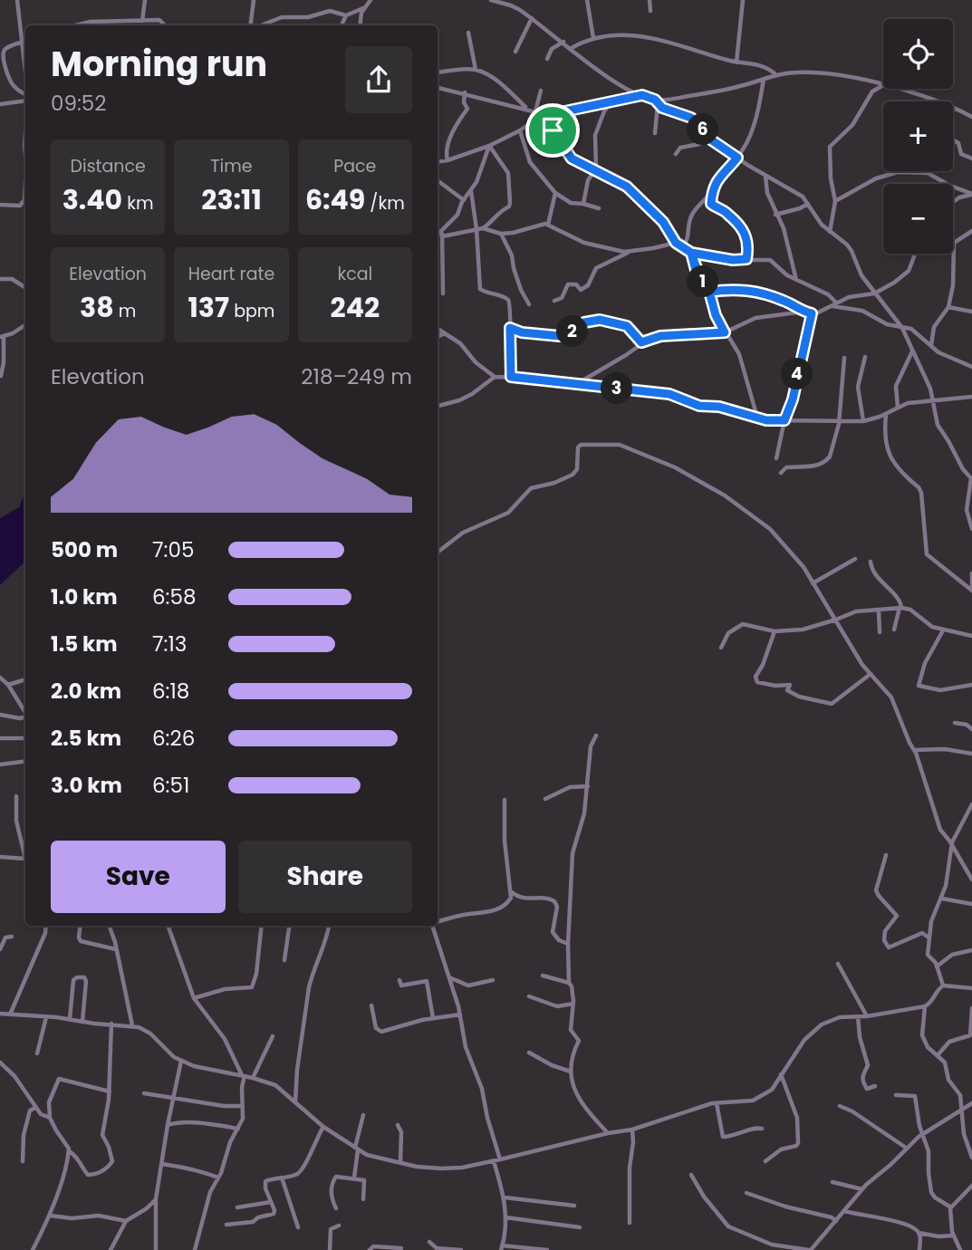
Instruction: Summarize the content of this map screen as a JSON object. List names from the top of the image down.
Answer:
{
  "page": {
    "map_buttons": ["+", "−"],
    "heading": ["Morning run", "09:52"],
    "pins": [
      "6",
      "1",
      "2",
      "4",
      "3"
    ],
    "stats": [
      ["Distance", "3.40 km"],
      ["Time", "23:11"],
      ["Pace", "6:49 /km"],
      ["Elevation", "38 m"],
      ["Heart rate", "137 bpm"],
      ["kcal", "242"]
    ],
    "chart": ["Elevation", "218–249 m"],
    "list": [
      {
        "name": "500 m",
        "note": "7:05"
      },
      {
        "name": "1.0 km",
        "note": "6:58"
      },
      {
        "name": "1.5 km",
        "note": "7:13"
      },
      {
        "name": "2.0 km",
        "note": "6:18"
      },
      {
        "name": "2.5 km",
        "note": "6:26"
      },
      {
        "name": "3.0 km",
        "note": "6:51"
      }
    ],
    "buttons": ["Save", "Share"]
  }
}
